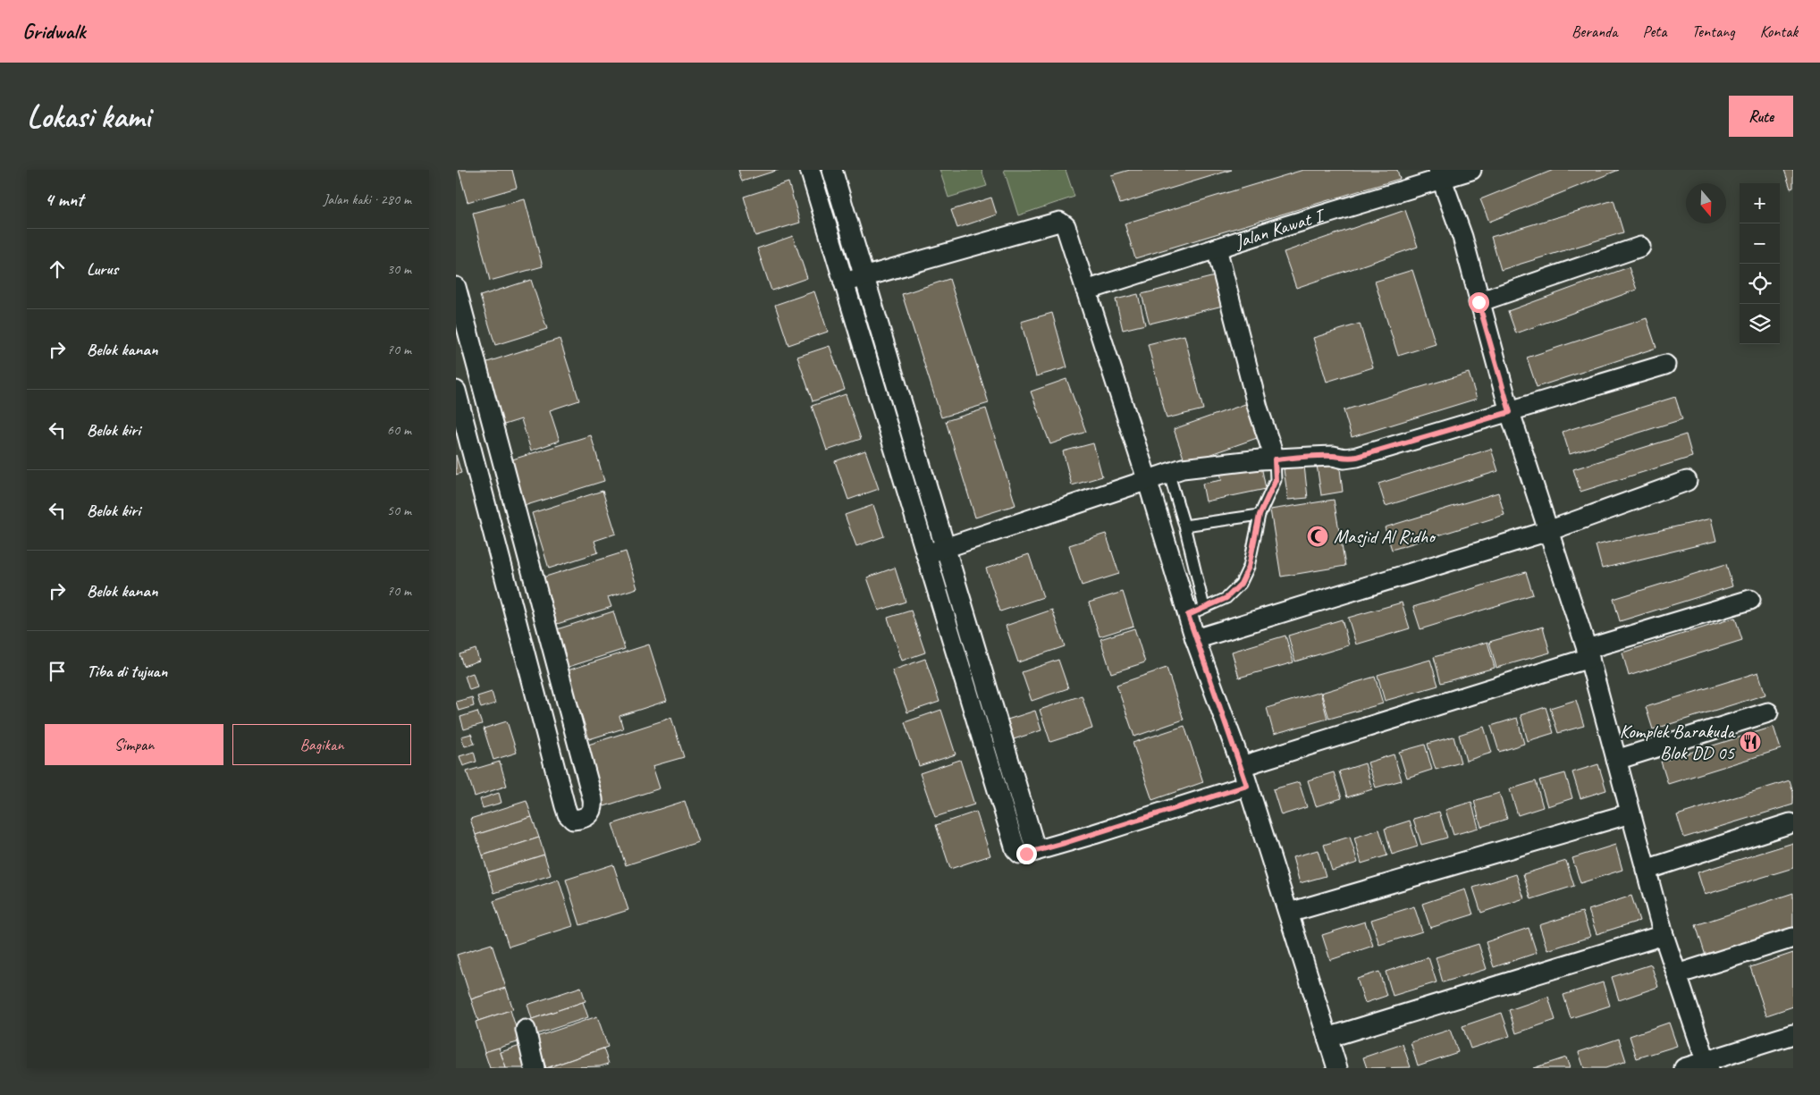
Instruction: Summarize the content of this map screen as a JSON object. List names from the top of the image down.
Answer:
{
  "streets": {
    "street": ["Jalan Kawat I"]
  },
  "places": {
    "mosque": ["Masjid Al Ridho"],
    "restaurant": ["Komplek Barakuda Blok DD 05"]
  },
  "north": "bottom",
  "page": {
    "header": "Gridwalk",
    "nav": [
      "Beranda",
      "Peta",
      "Tentang",
      "Kontak"
    ],
    "buttons": [
      "Rute",
      ["Simpan", "Bagikan"]
    ],
    "title": "Lokasi kami",
    "heading": ["4 mnt", "Jalan kaki · 280 m"],
    "map_buttons": ["+", "−"],
    "list": [
      ["Lurus", "30 m"],
      ["Belok kanan", "70 m"],
      ["Belok kiri", "60 m"],
      ["Belok kiri", "50 m"],
      ["Belok kanan", "70 m"],
      "Tiba di tujuan"
    ]
  }
}
